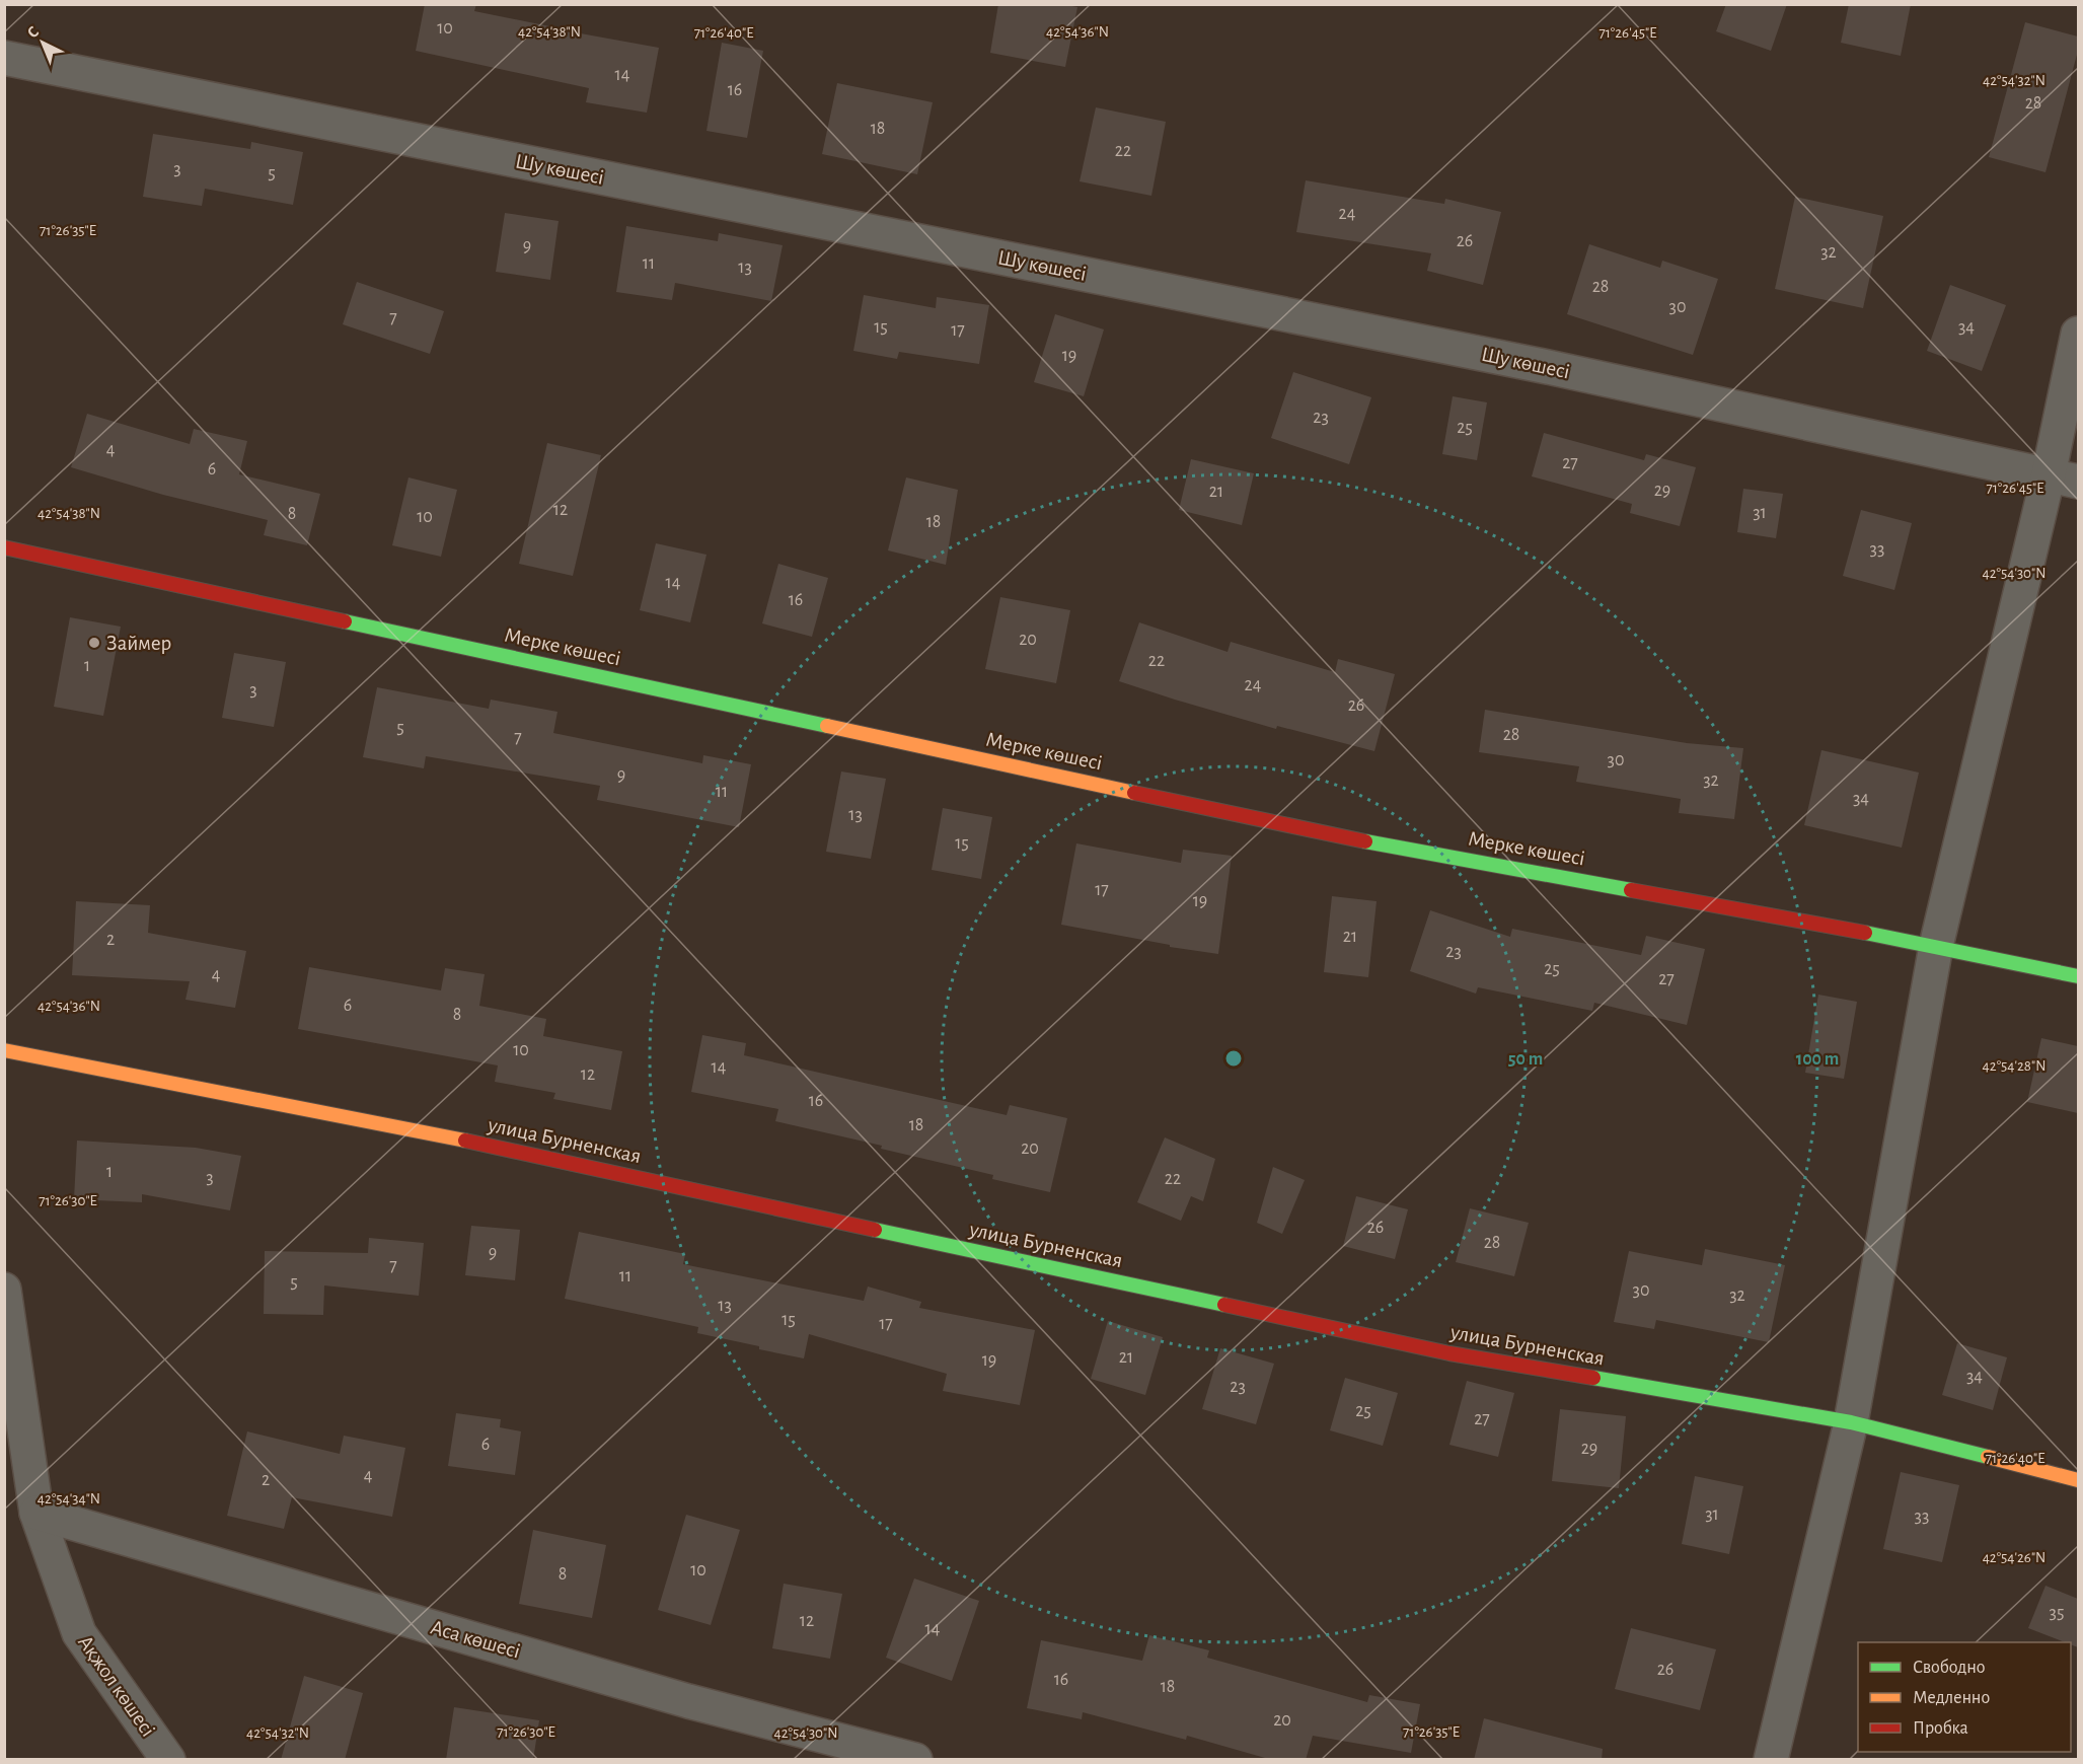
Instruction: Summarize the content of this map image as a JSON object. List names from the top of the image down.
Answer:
{
  "streets": {
    "street": [
      "Шу көшесі",
      "Мерке көшесі",
      "улица Бурненская",
      "Аса көшесі",
      "Ақжол көшесі"
    ]
  },
  "crossings": [
    ["Аса көшесі", "Ақжол көшесі"]
  ],
  "places": ["Займер"],
  "house_numbers": [
    "10",
    "14",
    "16",
    "28",
    "18",
    "22",
    "3",
    "5",
    "24",
    "26",
    "9",
    "32",
    "11",
    "13",
    "28",
    "30",
    "7",
    "15",
    "34",
    "17",
    "19",
    "23",
    "25",
    "4",
    "27",
    "6",
    "29",
    "21",
    "12",
    "31",
    "8",
    "10",
    "18",
    "33",
    "14",
    "16",
    "20",
    "22",
    "1",
    "24",
    "3",
    "26",
    "5",
    "28",
    "7",
    "30",
    "9",
    "32",
    "11",
    "34",
    "13",
    "15",
    "17",
    "19",
    "21",
    "2",
    "23",
    "25",
    "4",
    "27",
    "6",
    "8",
    "10",
    "14",
    "12",
    "16",
    "18",
    "20",
    "1",
    "3",
    "22",
    "26",
    "28",
    "9",
    "7",
    "11",
    "5",
    "30",
    "32",
    "13",
    "15",
    "17",
    "21",
    "19",
    "34",
    "23",
    "25",
    "27",
    "6",
    "29",
    "4",
    "2",
    "31",
    "33",
    "10",
    "8",
    "35",
    "12",
    "14",
    "26",
    "16",
    "18",
    "20"
  ],
  "legend": ["Свободно", "Медленно", "Пробка"],
  "north": "top left",
  "coordinates": [
    "42°54'36\"N",
    "42°54'38\"N",
    "71°26'40\"E",
    "71°26'45\"E",
    "42°54'32\"N",
    "71°26'35\"E",
    "42°54'30\"N",
    "42°54'28\"N",
    "71°26'30\"E",
    "42°54'34\"N",
    "42°54'26\"N"
  ],
  "rings": ["50 m", "100 m"]
}
